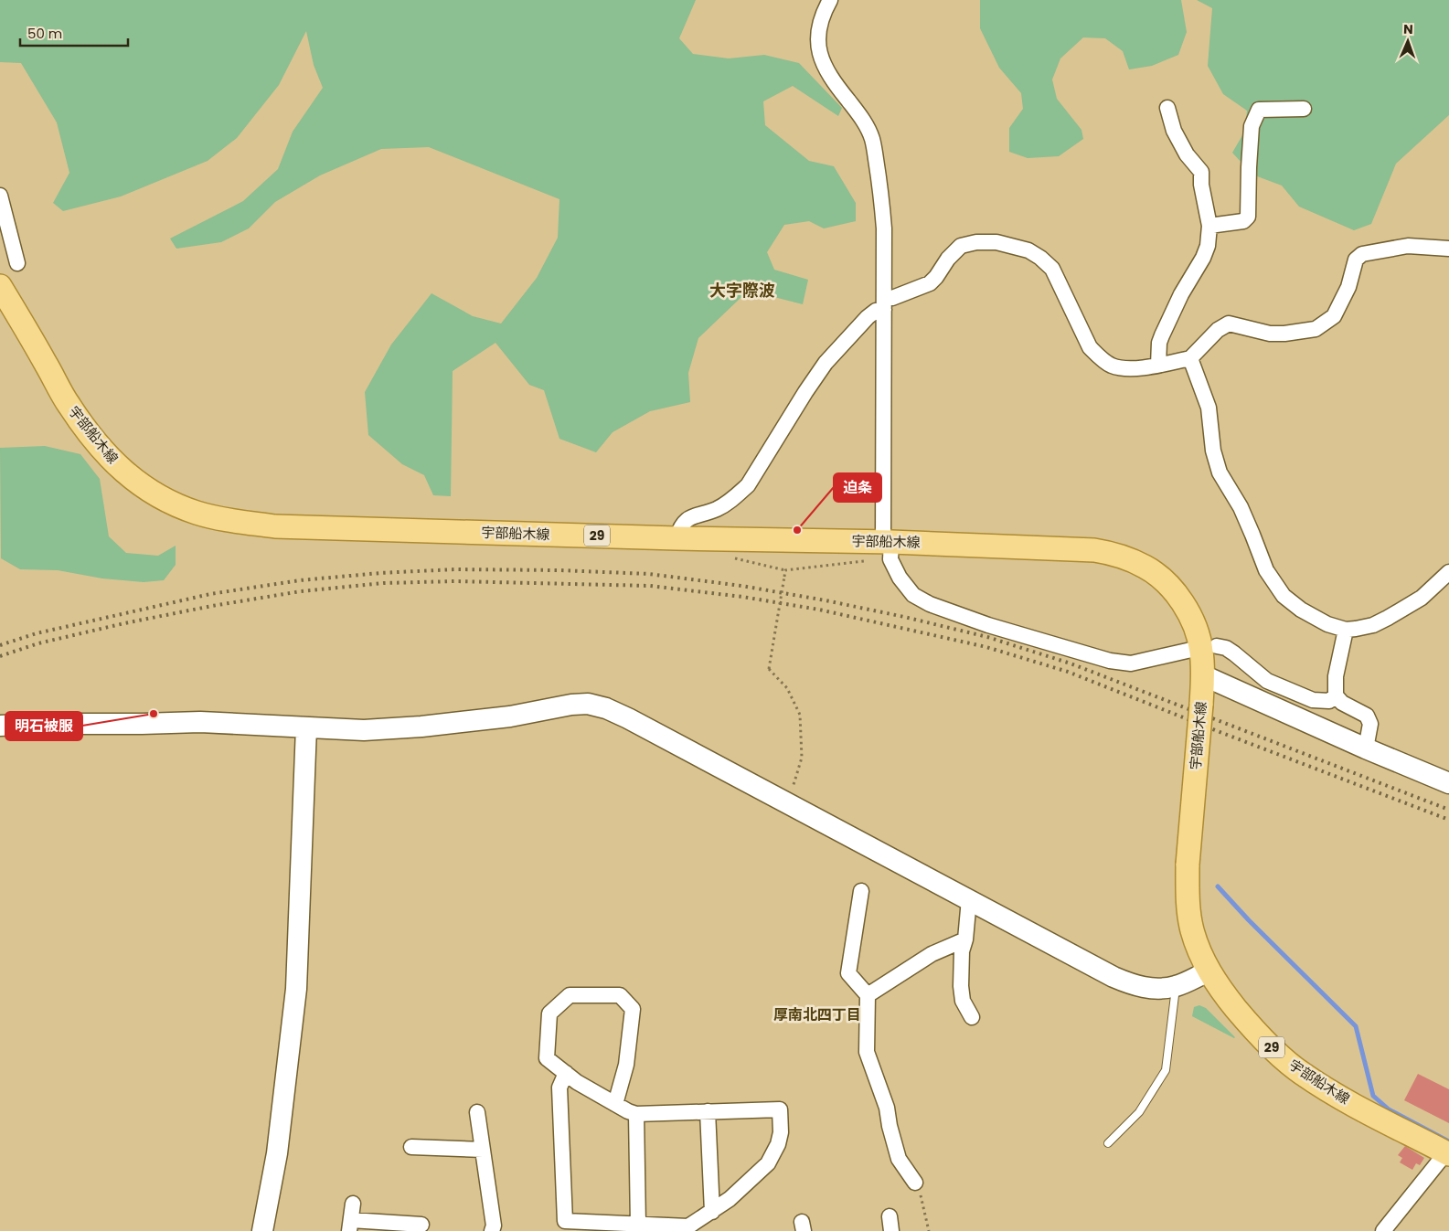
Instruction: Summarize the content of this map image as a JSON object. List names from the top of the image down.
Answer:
{
  "streets": {
    "main road": ["宇部船木線", "29"]
  },
  "districts": ["大字際波", "厚南北四丁目"],
  "places": ["迫条", "明石被服"],
  "scale_bar": "50 m",
  "north": "top"
}
